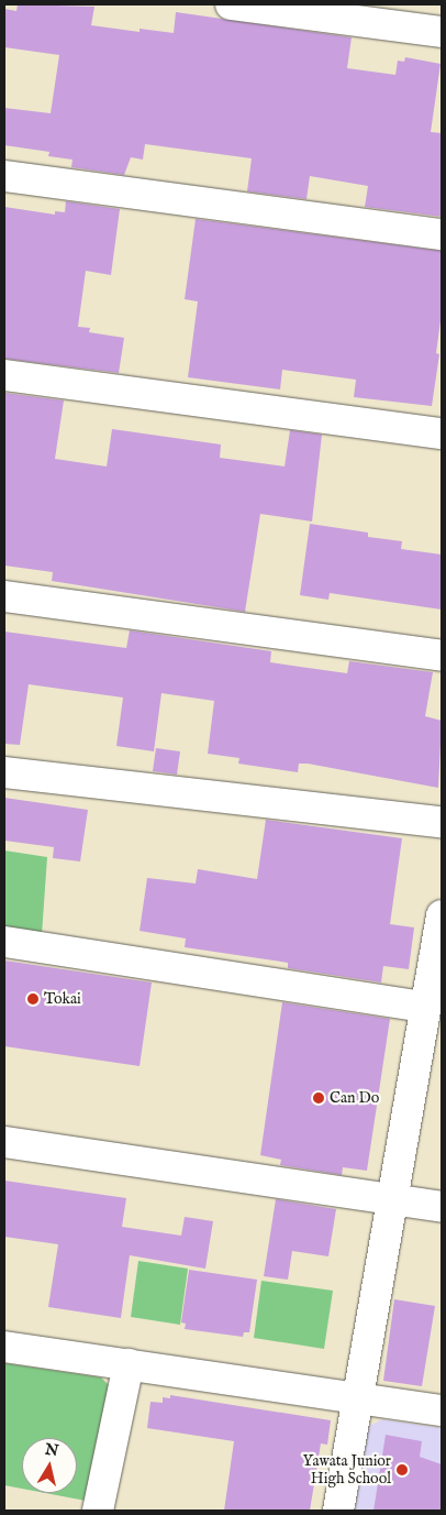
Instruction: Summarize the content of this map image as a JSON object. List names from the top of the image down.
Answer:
{
  "places": ["Tokai", "Can Do", "Yawata Junior High School"],
  "north": "top"
}
